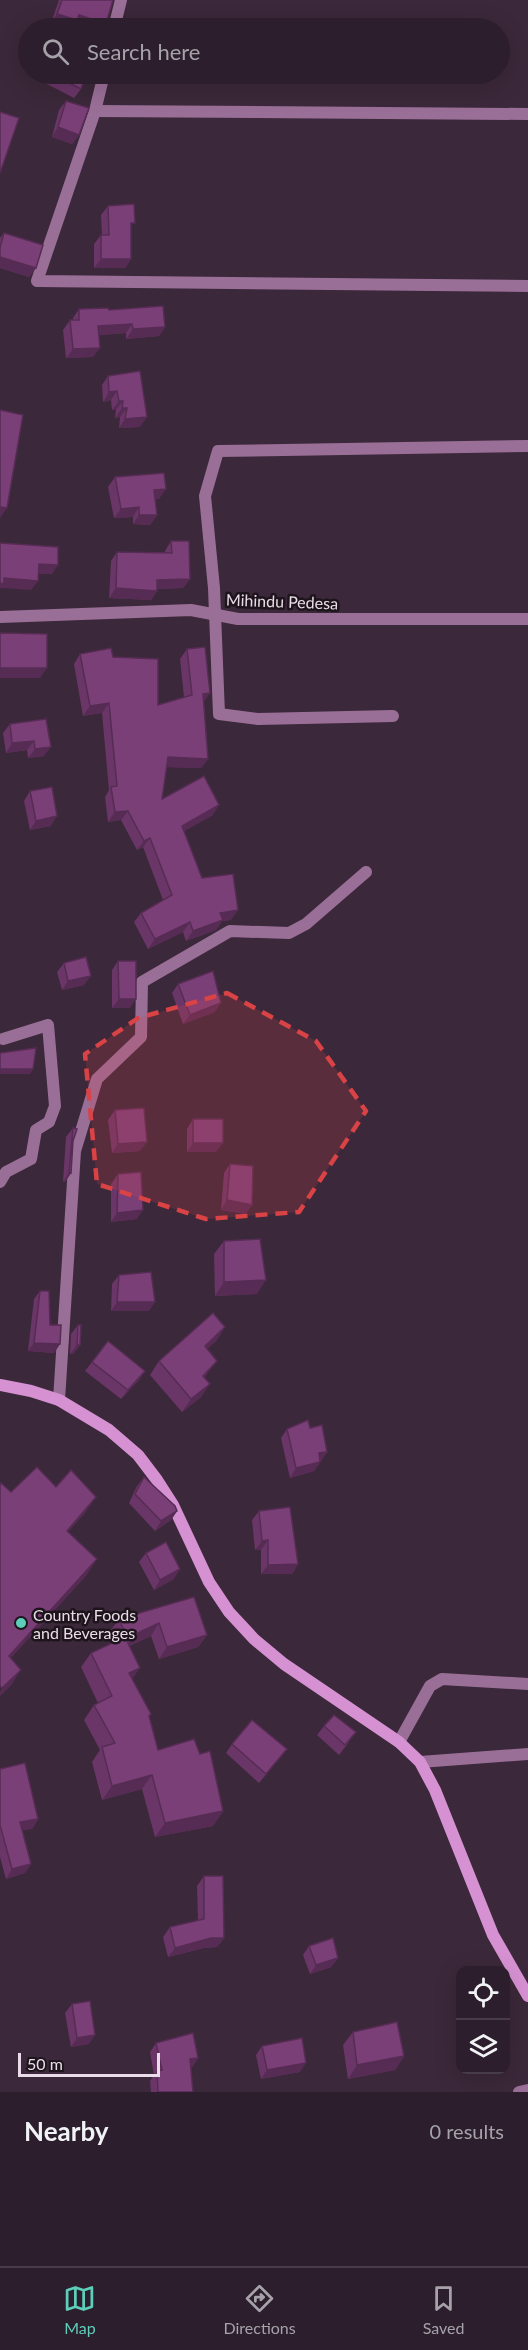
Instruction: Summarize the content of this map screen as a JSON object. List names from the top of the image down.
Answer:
{
  "streets": {
    "street": ["Mihindu Pedesa"]
  },
  "places": ["Country Foods and Beverages"],
  "scale_bar": "50 m",
  "page": {
    "search": "Search here",
    "scale": "50 m",
    "heading": ["Nearby", "0 results"],
    "nav": ["Map", "Directions", "Saved"]
  }
}
